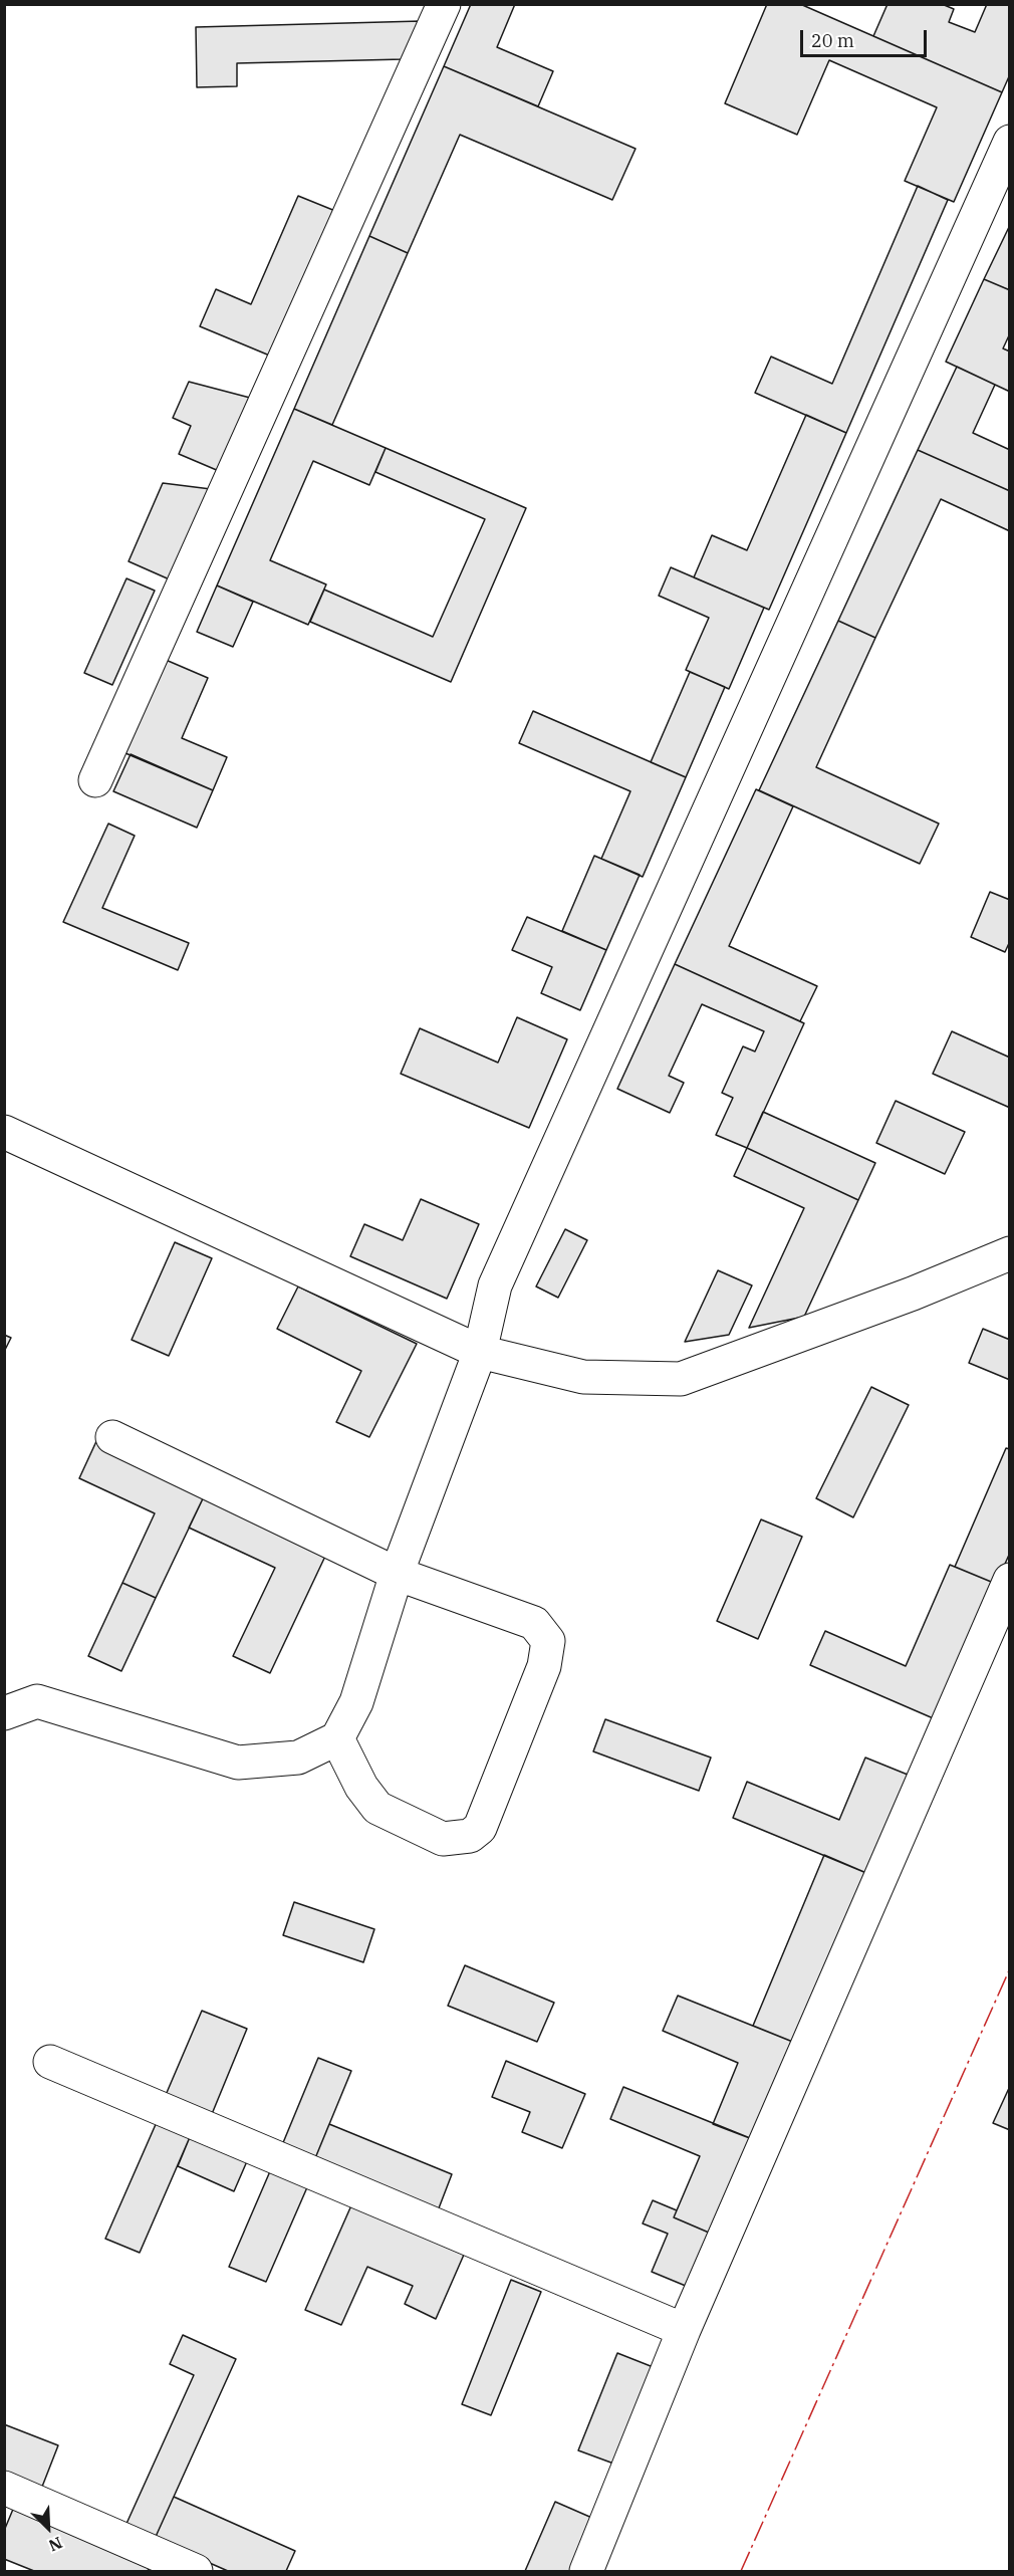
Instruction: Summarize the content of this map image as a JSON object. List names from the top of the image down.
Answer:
{
  "scale_bar": "20 m",
  "north": "bottom right"
}
